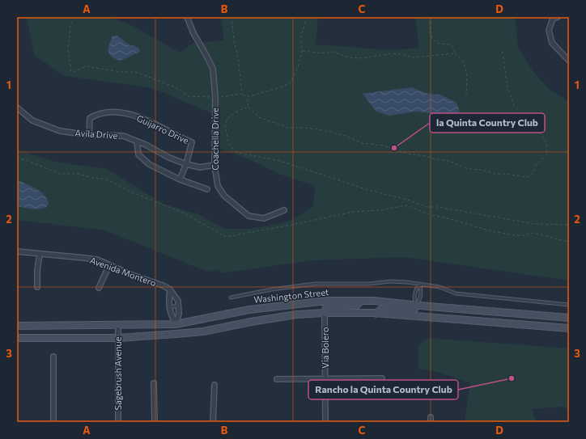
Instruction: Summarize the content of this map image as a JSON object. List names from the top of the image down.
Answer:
{
  "streets": {
    "main road": ["Washington Street"],
    "street": [
      "Guijarro Drive",
      "Avila Drive",
      "Coachella Drive",
      "Avenida Montero",
      "Via Bolero",
      "Sagebrush Avenue"
    ]
  },
  "crossings": [
    ["Guijarro Drive", "Avila Drive"],
    ["Avila Drive", "Coachella Drive"],
    ["Washington Street", "Sagebrush Avenue"]
  ],
  "places": ["la Quinta Country Club", "Rancho la Quinta Country Club"],
  "grid": {
    "columns": [
      "A",
      "B",
      "C",
      "D"
    ],
    "rows": ["1", "2", "3"]
  }
}
